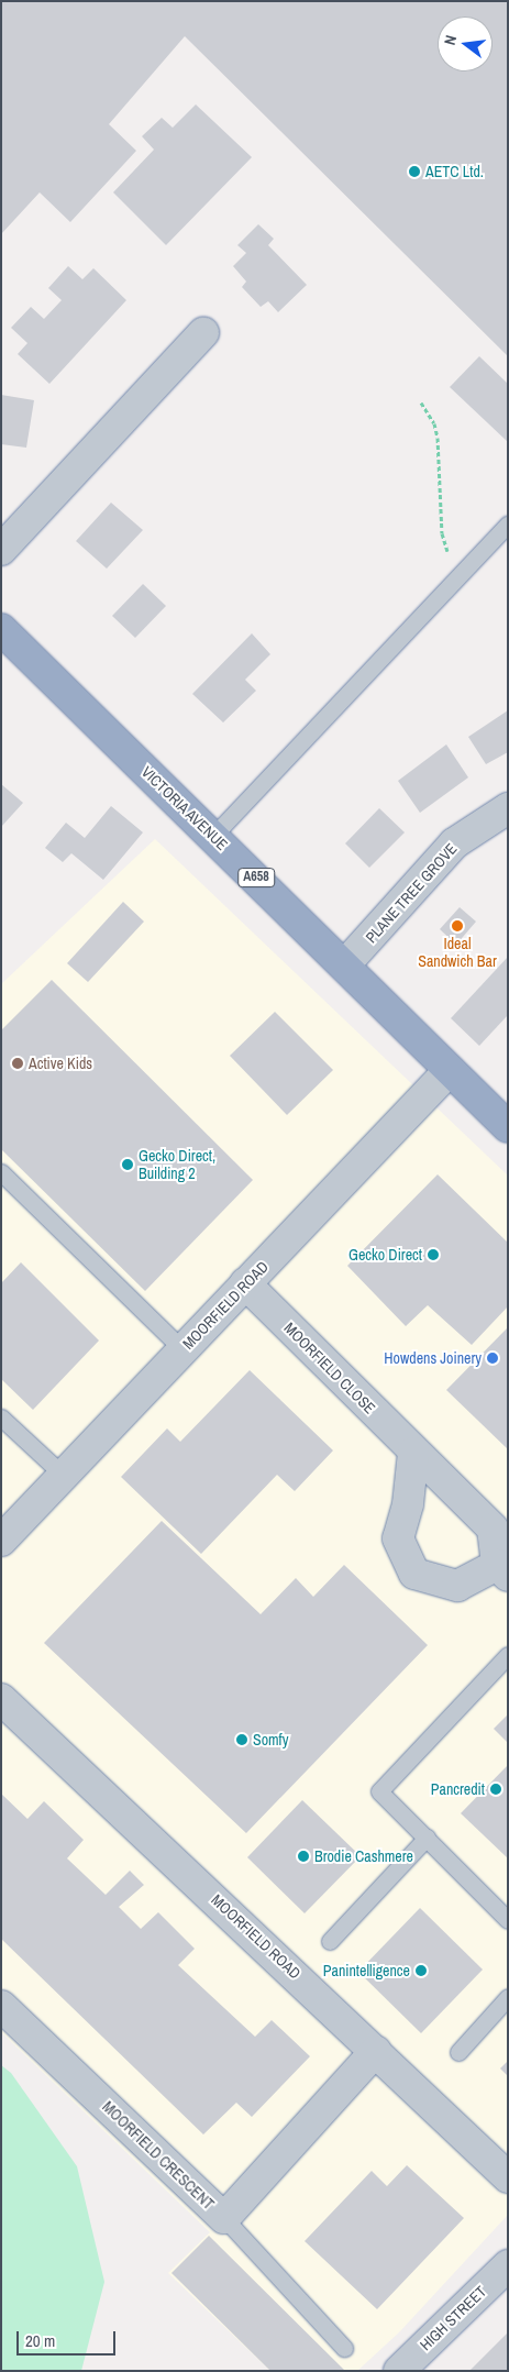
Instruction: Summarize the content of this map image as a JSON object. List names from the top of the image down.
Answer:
{
  "streets": {
    "highway": ["VICTORIA AVENUE", "A658"],
    "street": [
      "PLANE TREE GROVE",
      "MOORFIELD ROAD",
      "MOORFIELD CLOSE",
      "MOORFIELD CRESCENT",
      "HIGH STREET"
    ]
  },
  "crossings": [
    ["VICTORIA AVENUE", "PLANE TREE GROVE"],
    ["VICTORIA AVENUE", "MOORFIELD ROAD"],
    ["MOORFIELD ROAD", "MOORFIELD CLOSE"],
    ["MOORFIELD ROAD", "MOORFIELD CRESCENT"]
  ],
  "places": [
    "AETC Ltd.",
    "Ideal Sandwich Bar",
    "Active Kids",
    "Gecko Direct, Building 2",
    "Gecko Direct",
    "Howdens Joinery",
    "Somfy",
    "Pancredit",
    "Brodie Cashmere",
    "Panintelligence"
  ],
  "scale_bar": "20 m",
  "north": "left"
}
